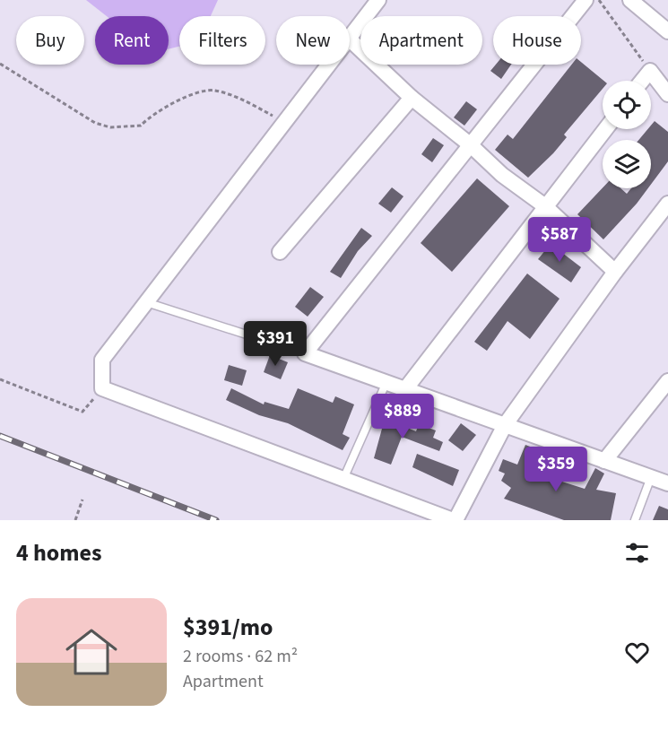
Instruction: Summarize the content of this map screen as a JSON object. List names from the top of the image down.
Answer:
{
  "page": {
    "chip": [
      "Buy",
      "Rent",
      "Filters",
      "New",
      "Apartment",
      "House"
    ],
    "price": [
      "$587",
      "$391",
      "$889",
      "$359"
    ],
    "heading": "4 homes",
    "list": [
      {
        "name": "$391/mo",
        "note": "2 rooms · 62 m² · Apartment"
      }
    ]
  }
}
